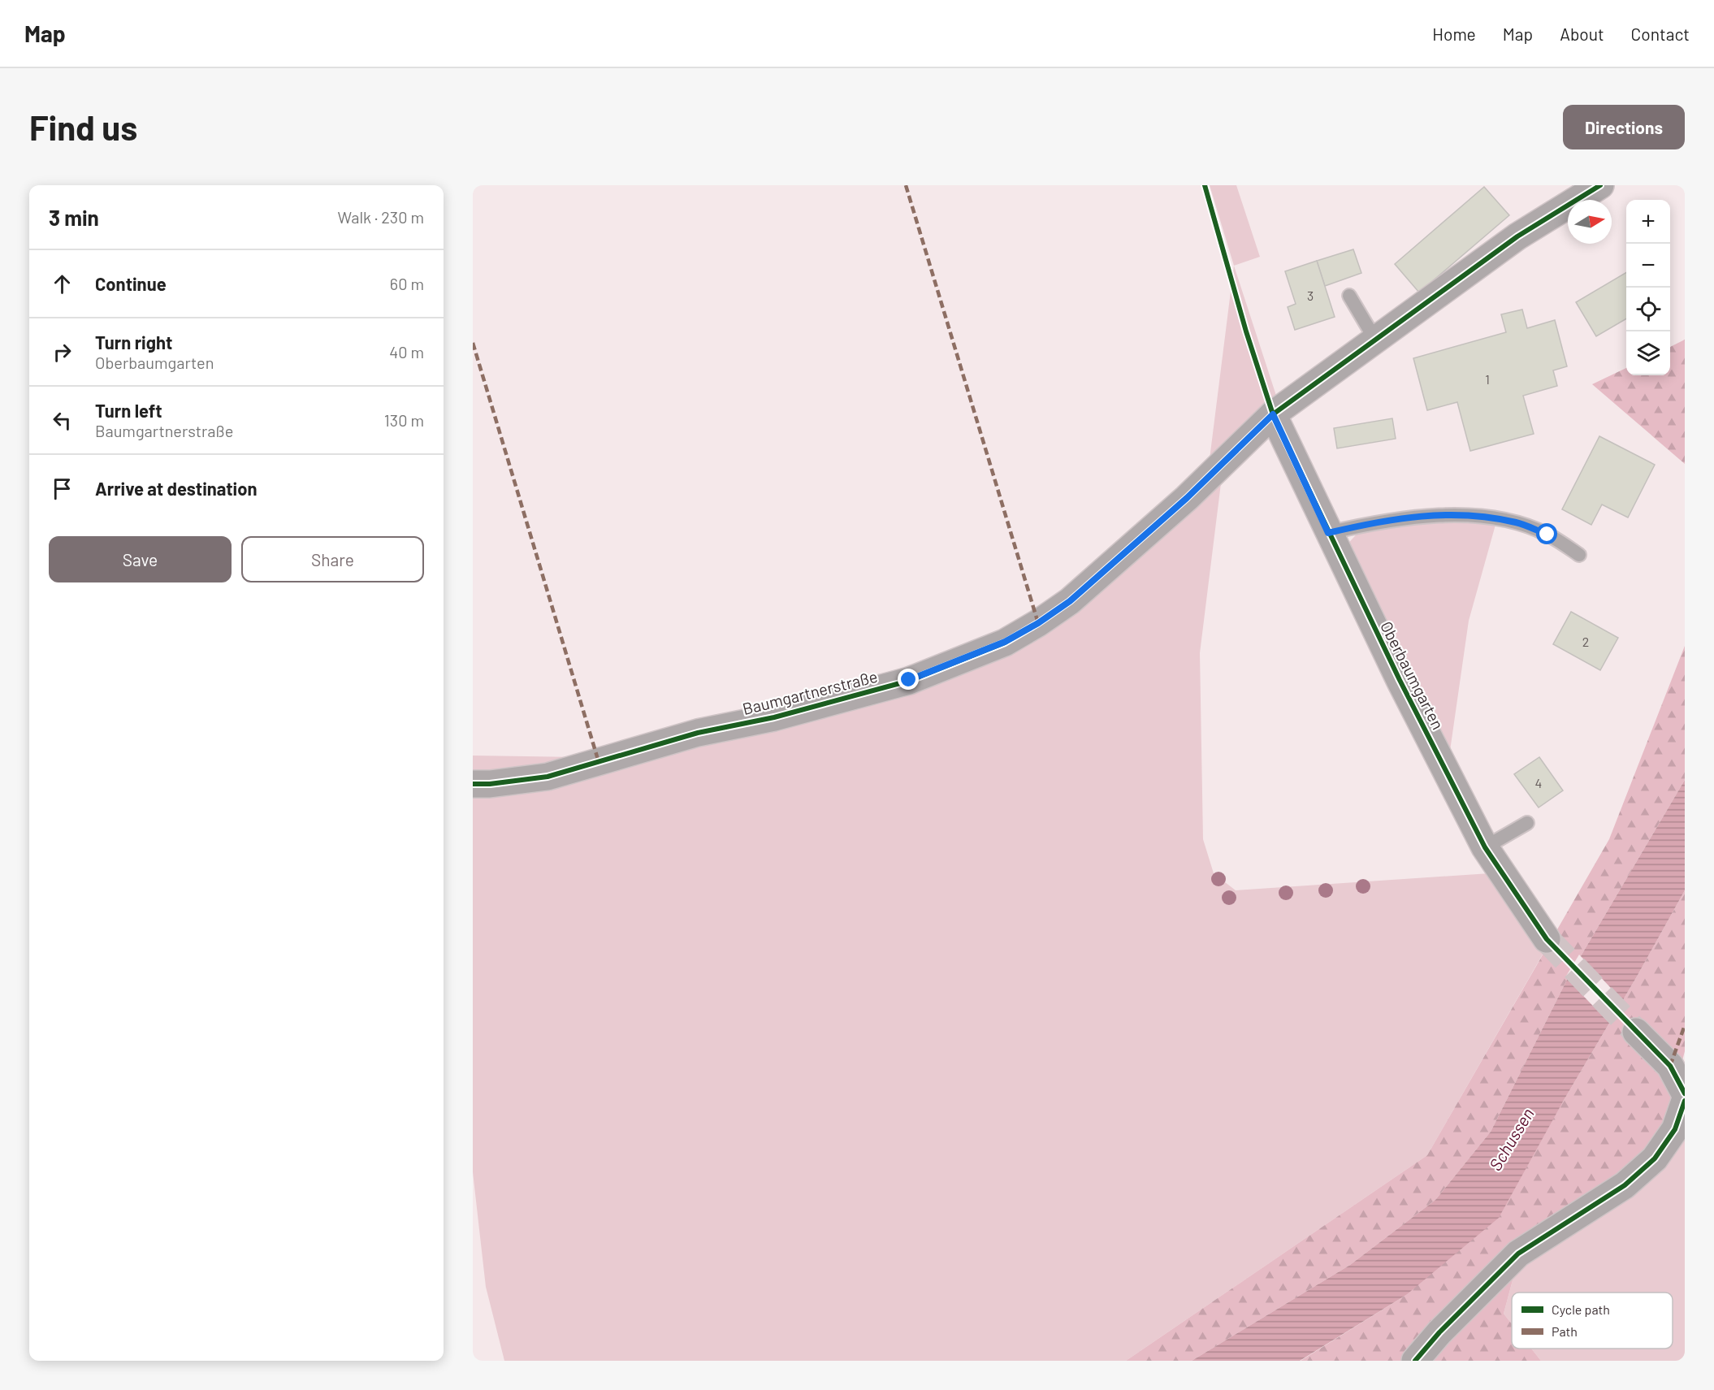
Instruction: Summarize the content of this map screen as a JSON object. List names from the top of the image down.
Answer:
{
  "streets": {
    "street": ["Oberbaumgarten", "Baumgartnerstraße"]
  },
  "crossings": [
    ["Oberbaumgarten", "Baumgartnerstraße"]
  ],
  "water": ["Schussen"],
  "house_numbers": [
    "3",
    "1",
    "2",
    "4"
  ],
  "legend": ["Cycle path", "Path"],
  "north": "right",
  "page": {
    "header": "Map",
    "nav": [
      "Home",
      "Map",
      "About",
      "Contact"
    ],
    "buttons": [
      "Directions",
      ["Save", "Share"]
    ],
    "title": "Find us",
    "heading": ["3 min", "Walk · 230 m"],
    "map_buttons": ["+", "−"],
    "list": [
      ["Continue", "60 m"],
      ["Turn right", "Oberbaumgarten", "40 m"],
      ["Turn left", "Baumgartnerstraße", "130 m"],
      "Arrive at destination"
    ]
  }
}
